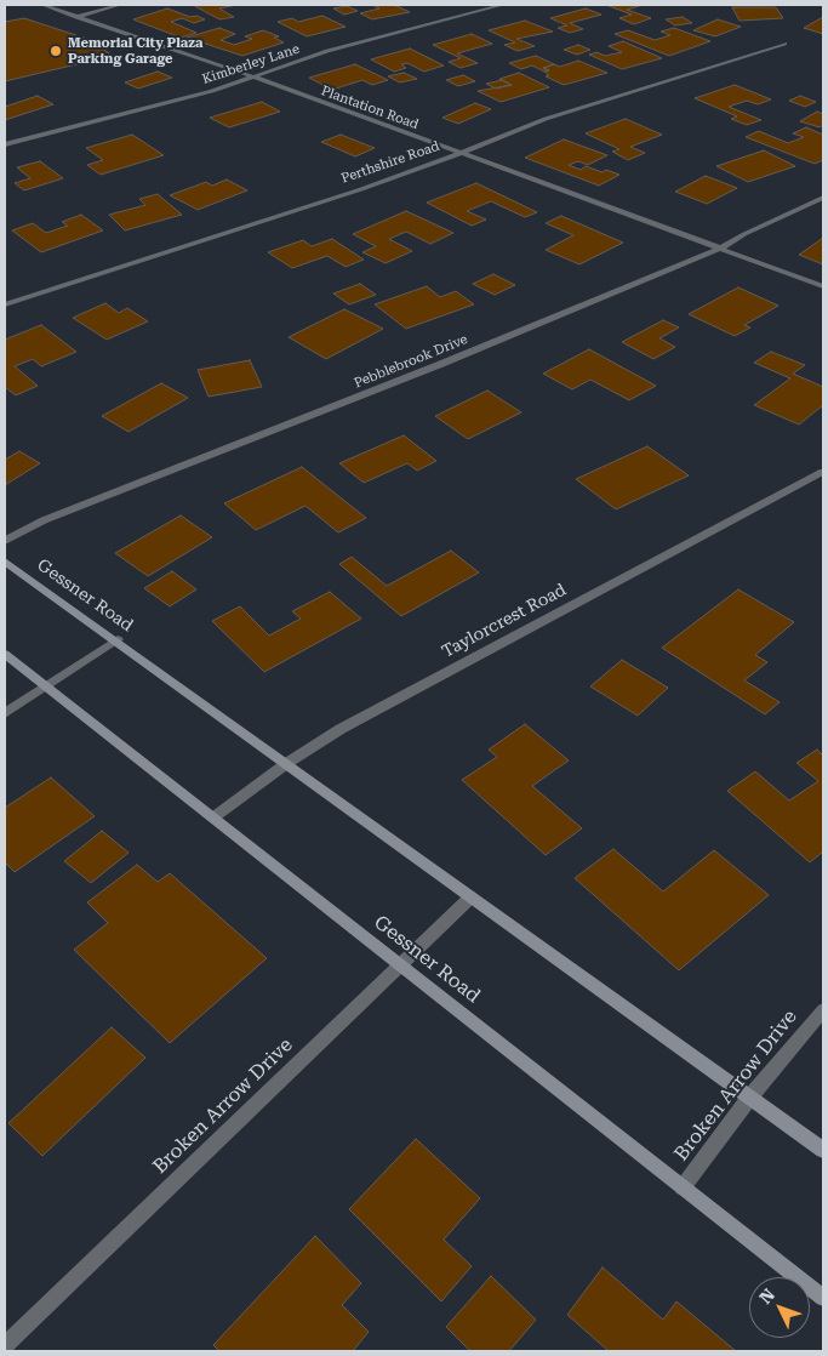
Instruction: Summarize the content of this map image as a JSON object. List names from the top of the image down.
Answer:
{
  "streets": {
    "main road": ["Gessner Road"],
    "street": [
      "Kimberley Lane",
      "Plantation Road",
      "Perthshire Road",
      "Pebblebrook Drive",
      "Taylorcrest Road",
      "Broken Arrow Drive"
    ]
  },
  "crossings": [
    ["Kimberley Lane", "Plantation Road"],
    ["Plantation Road", "Perthshire Road"],
    ["Plantation Road", "Pebblebrook Drive"],
    ["Gessner Road", "Taylorcrest Road"],
    ["Gessner Road", "Broken Arrow Drive"]
  ],
  "places": ["Memorial City Plaza Parking Garage"],
  "north": "top left"
}
